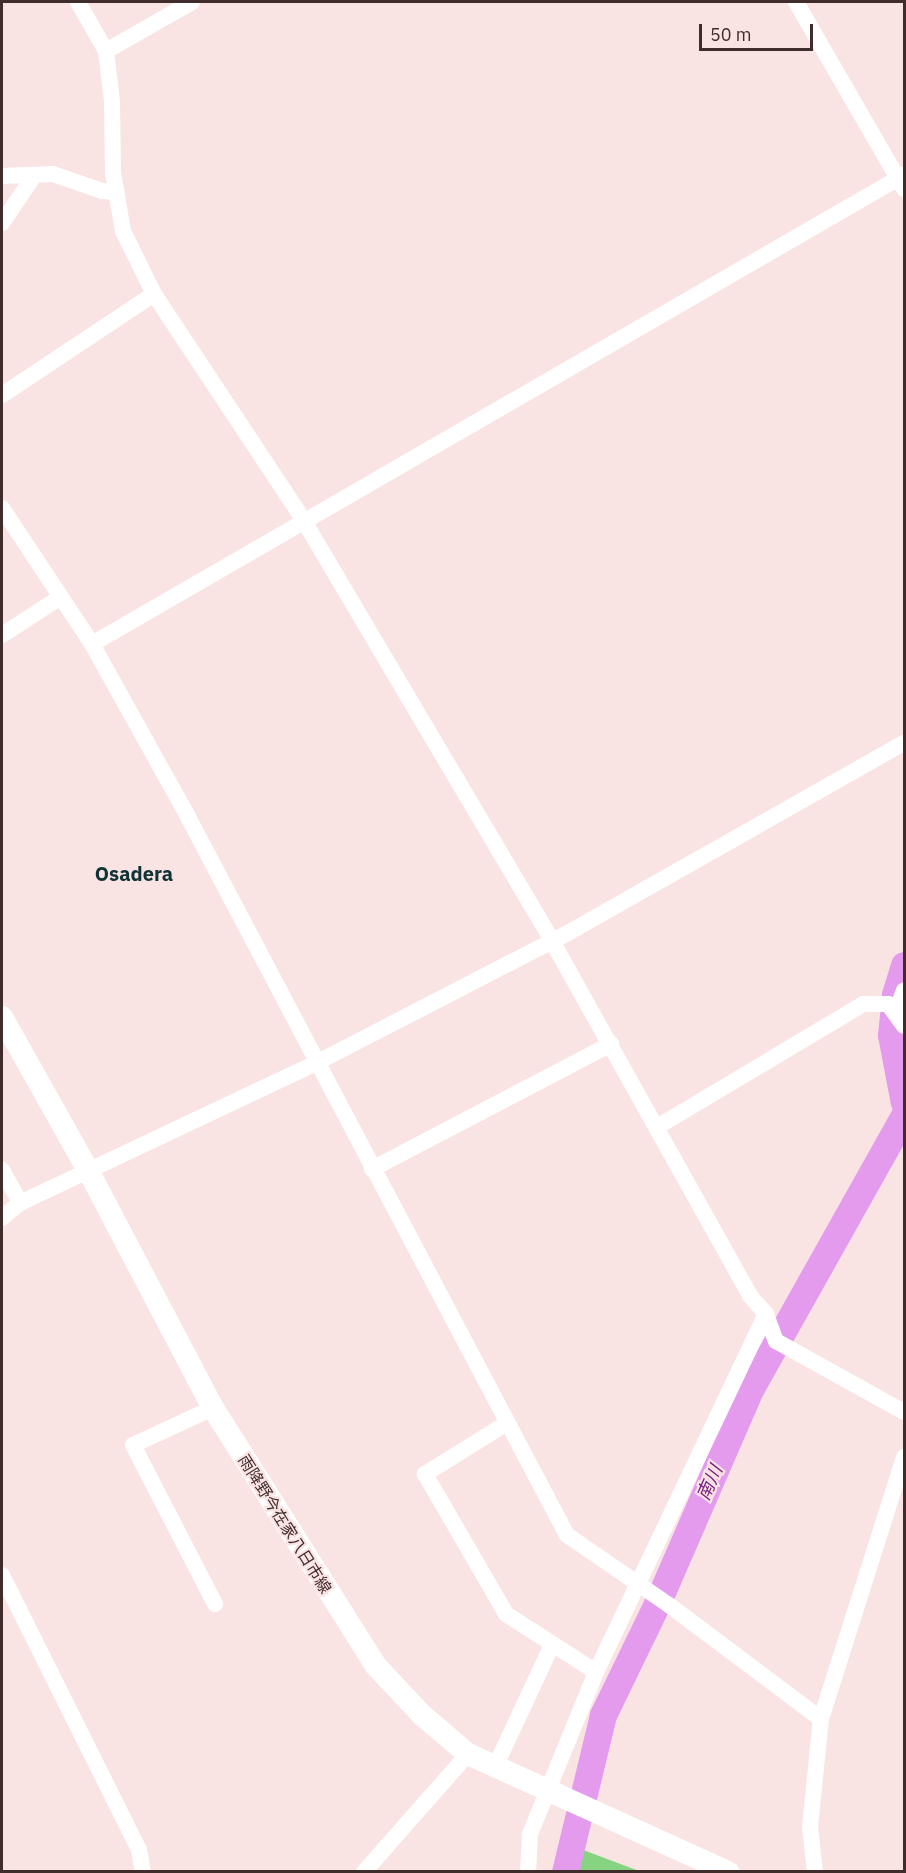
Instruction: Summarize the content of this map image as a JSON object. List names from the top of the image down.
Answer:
{
  "streets": {
    "main road": ["雨降野今在家八日市線"]
  },
  "districts": ["Osadera"],
  "water": ["南川"],
  "scale_bar": "50 m"
}
